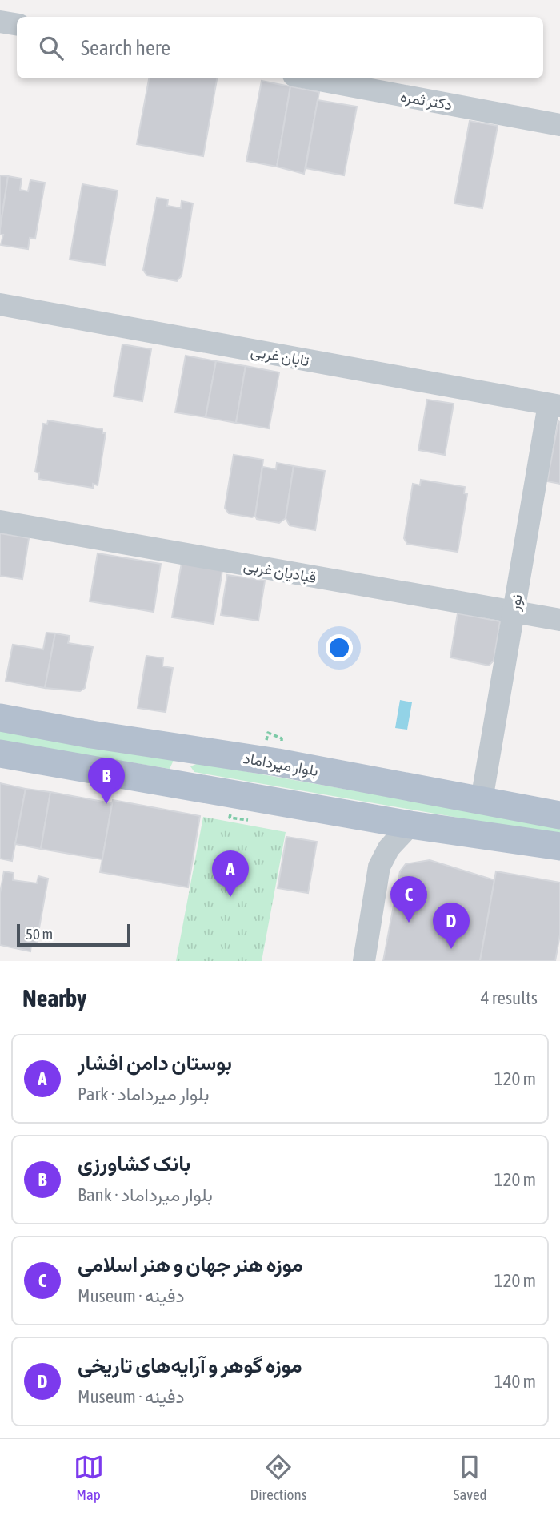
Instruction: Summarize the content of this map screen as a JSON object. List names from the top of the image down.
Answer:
{
  "streets": {
    "main road": ["بلوار میرداماد"],
    "street": [
      "دکتر ثمره",
      "تابان غربی",
      "قبادیان غربی",
      "نور"
    ]
  },
  "crossings": [
    ["تابان غربی", "نور"],
    ["قبادیان غربی", "نور"],
    ["نور", "بلوار میرداماد"]
  ],
  "scale_bar": "50 m",
  "page": {
    "search": "Search here",
    "pins": [
      "B",
      "A",
      "C",
      "D"
    ],
    "scale": "50 m",
    "heading": ["Nearby", "4 results"],
    "list": [
      {
        "mark": "A",
        "name": "بوستان دامن افشار",
        "note": "Park · بلوار میرداماد",
        "value": "120 m"
      },
      {
        "mark": "B",
        "name": "بانک کشاورزی",
        "note": "Bank · بلوار میرداماد",
        "value": "120 m"
      },
      {
        "mark": "C",
        "name": "موزه هنر جهان و هنر اسلامی",
        "note": "Museum · دفینه",
        "value": "120 m"
      },
      {
        "mark": "D",
        "name": "موزه گوهر و آرایه‌های تاریخی",
        "note": "Museum · دفینه",
        "value": "140 m"
      }
    ],
    "nav": ["Map", "Directions", "Saved"]
  }
}
